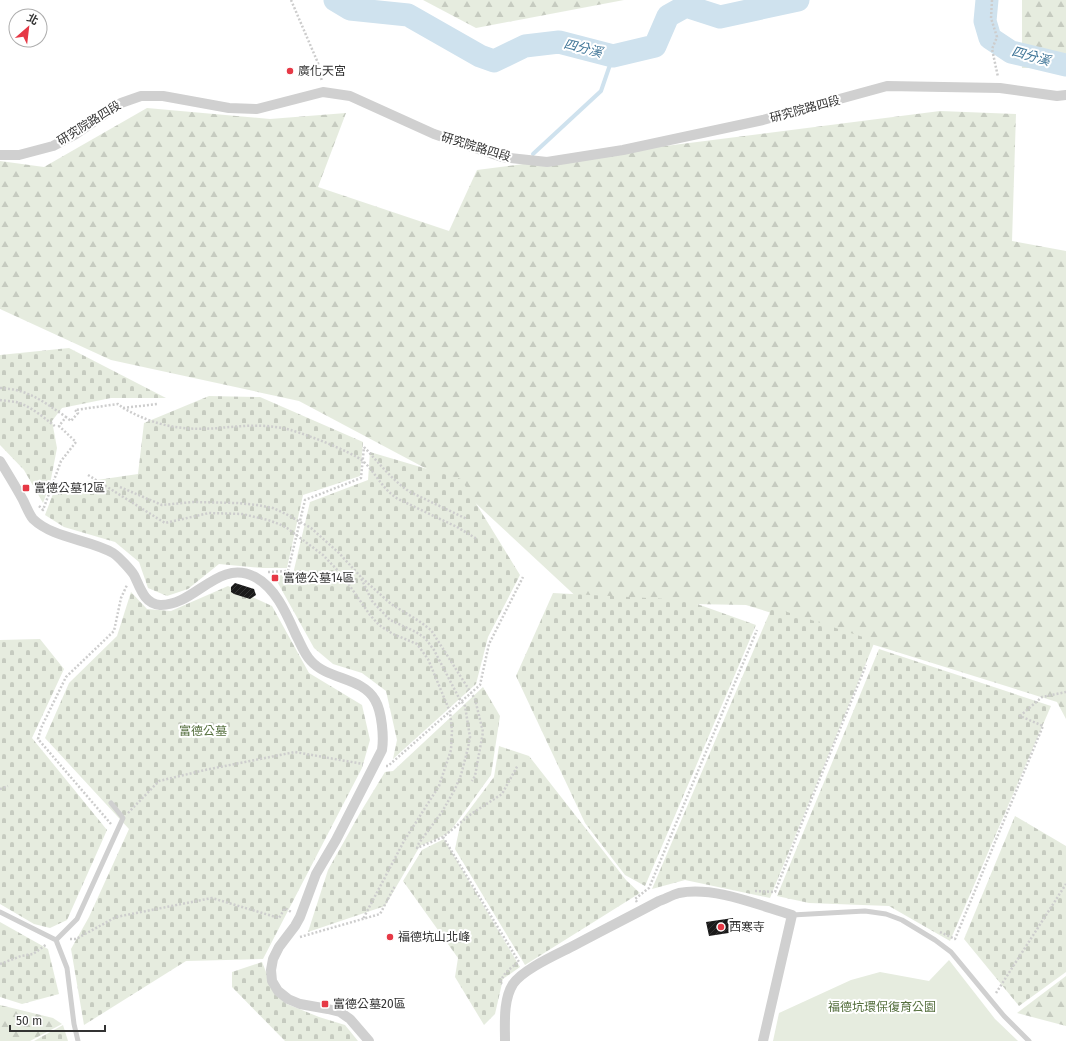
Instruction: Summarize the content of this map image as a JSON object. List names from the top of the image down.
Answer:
{
  "streets": {
    "street": ["研究院路四段"]
  },
  "water": ["四分溪"],
  "parks": ["富德公墓", "福德坑環保復育公園"],
  "places": {
    "other": ["廣化天宮", "西寒寺", "福德坑山北峰"],
    "transit": ["富德公墓12區", "富德公墓14區", "富德公墓20區"]
  },
  "scale_bar": "50 m",
  "north": "top right"
}
